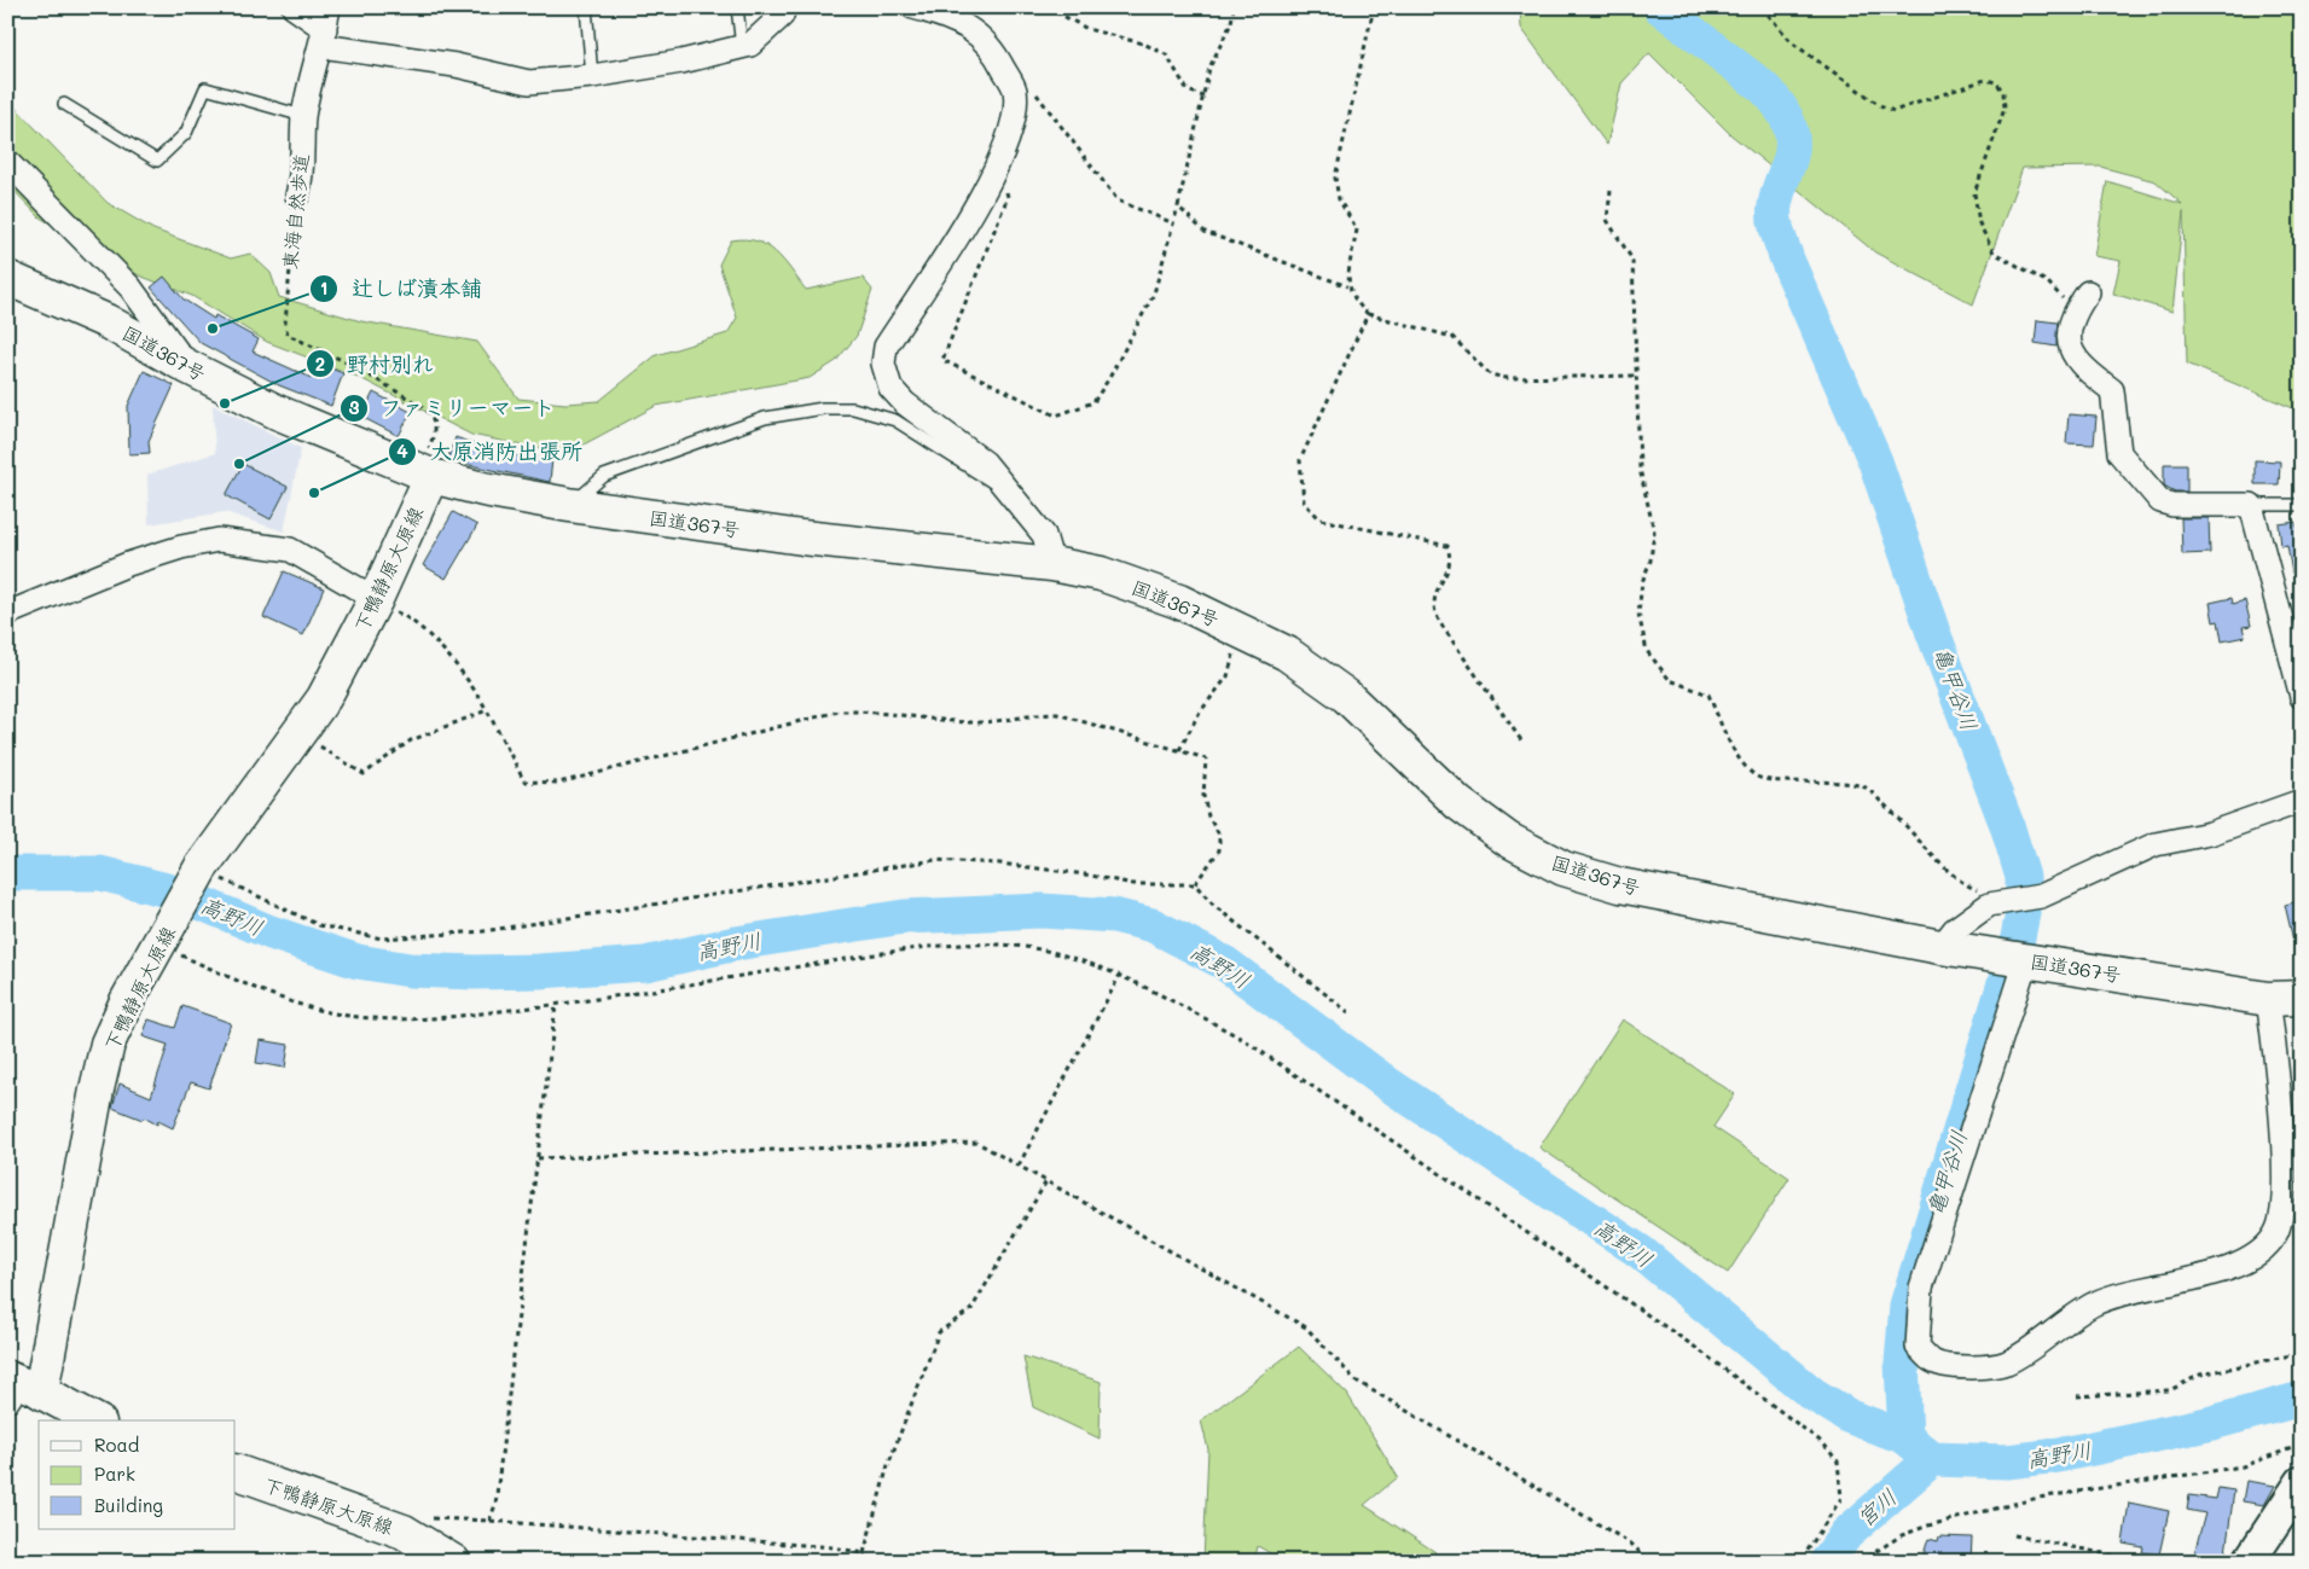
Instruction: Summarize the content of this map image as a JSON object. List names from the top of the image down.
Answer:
{
  "streets": {
    "main road": ["国道367号", "下鴨静原大原線"],
    "street": ["東海自然歩道"]
  },
  "crossings": [
    ["東海自然歩道", "国道367号"],
    ["東海自然歩道", "下鴨静原大原線"],
    ["国道367号", "下鴨静原大原線"]
  ],
  "water": ["亀甲谷川", "高野川", "宮川"],
  "places": [
    "辻しば漬本舗",
    "野村別れ",
    "ファミリーマート",
    "大原消防出張所"
  ],
  "legend": ["Road", "Park", "Building"]
}
